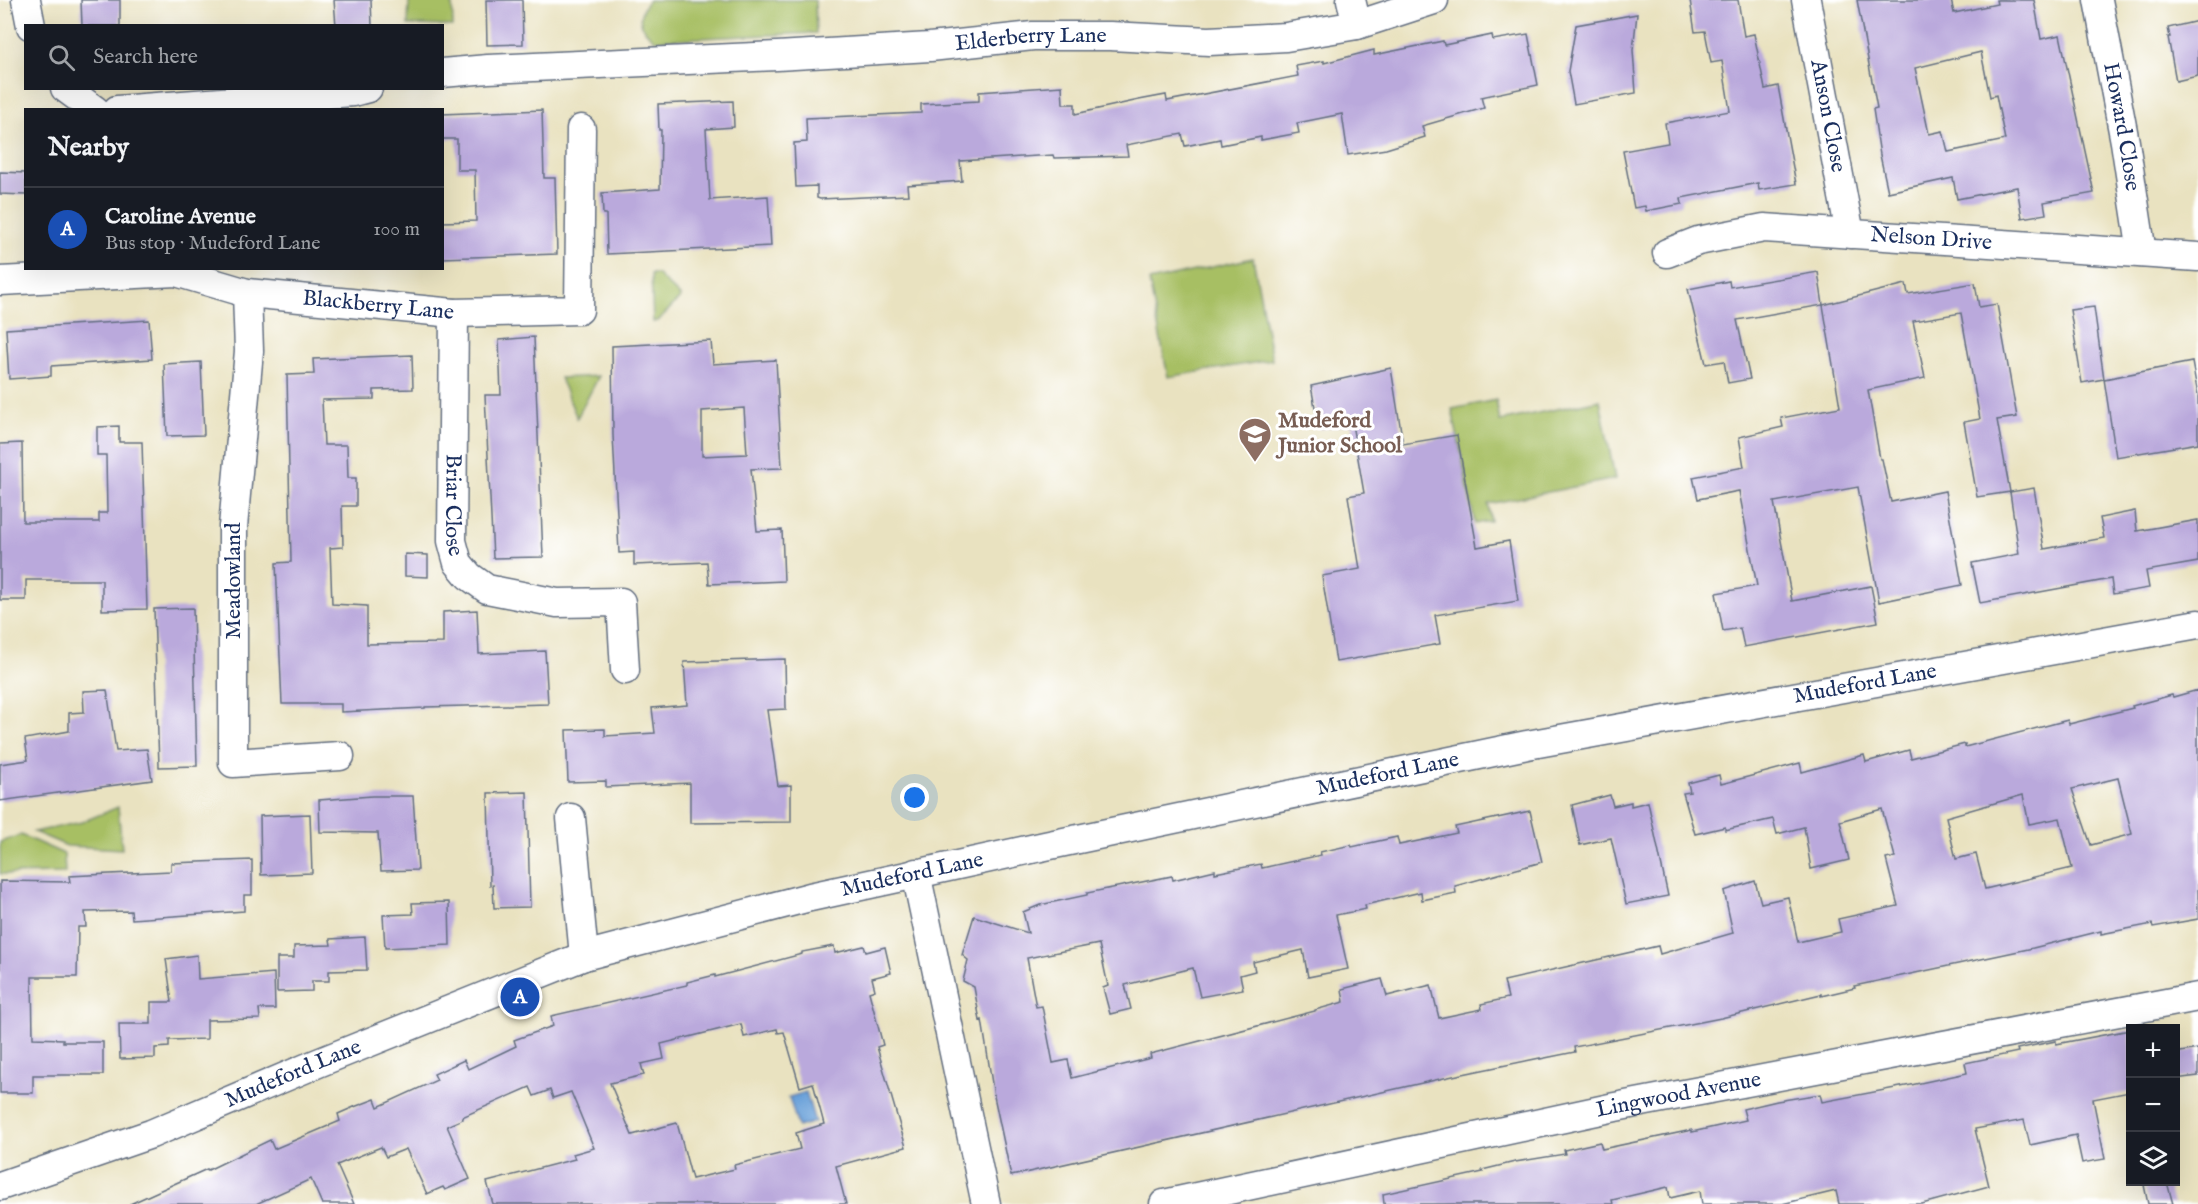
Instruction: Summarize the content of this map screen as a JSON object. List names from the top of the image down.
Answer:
{
  "streets": {
    "street": [
      "Elderberry Lane",
      "Anson Close",
      "Howard Close",
      "Nelson Drive",
      "Blackberry Lane",
      "Briar Close",
      "Meadowland",
      "Mudeford Lane",
      "Lingwood Avenue"
    ]
  },
  "crossings": [
    ["Anson Close", "Nelson Drive"],
    ["Howard Close", "Nelson Drive"],
    ["Blackberry Lane", "Briar Close"],
    ["Blackberry Lane", "Meadowland"]
  ],
  "places": {
    "school or university": ["Mudeford Junior School"]
  },
  "page": {
    "search": "Search here",
    "heading": "Nearby",
    "list": [
      {
        "mark": "A",
        "name": "Caroline Avenue",
        "note": "Bus stop · Mudeford Lane",
        "value": "100 m"
      }
    ],
    "pins": "A",
    "map_buttons": ["+", "−"]
  }
}
